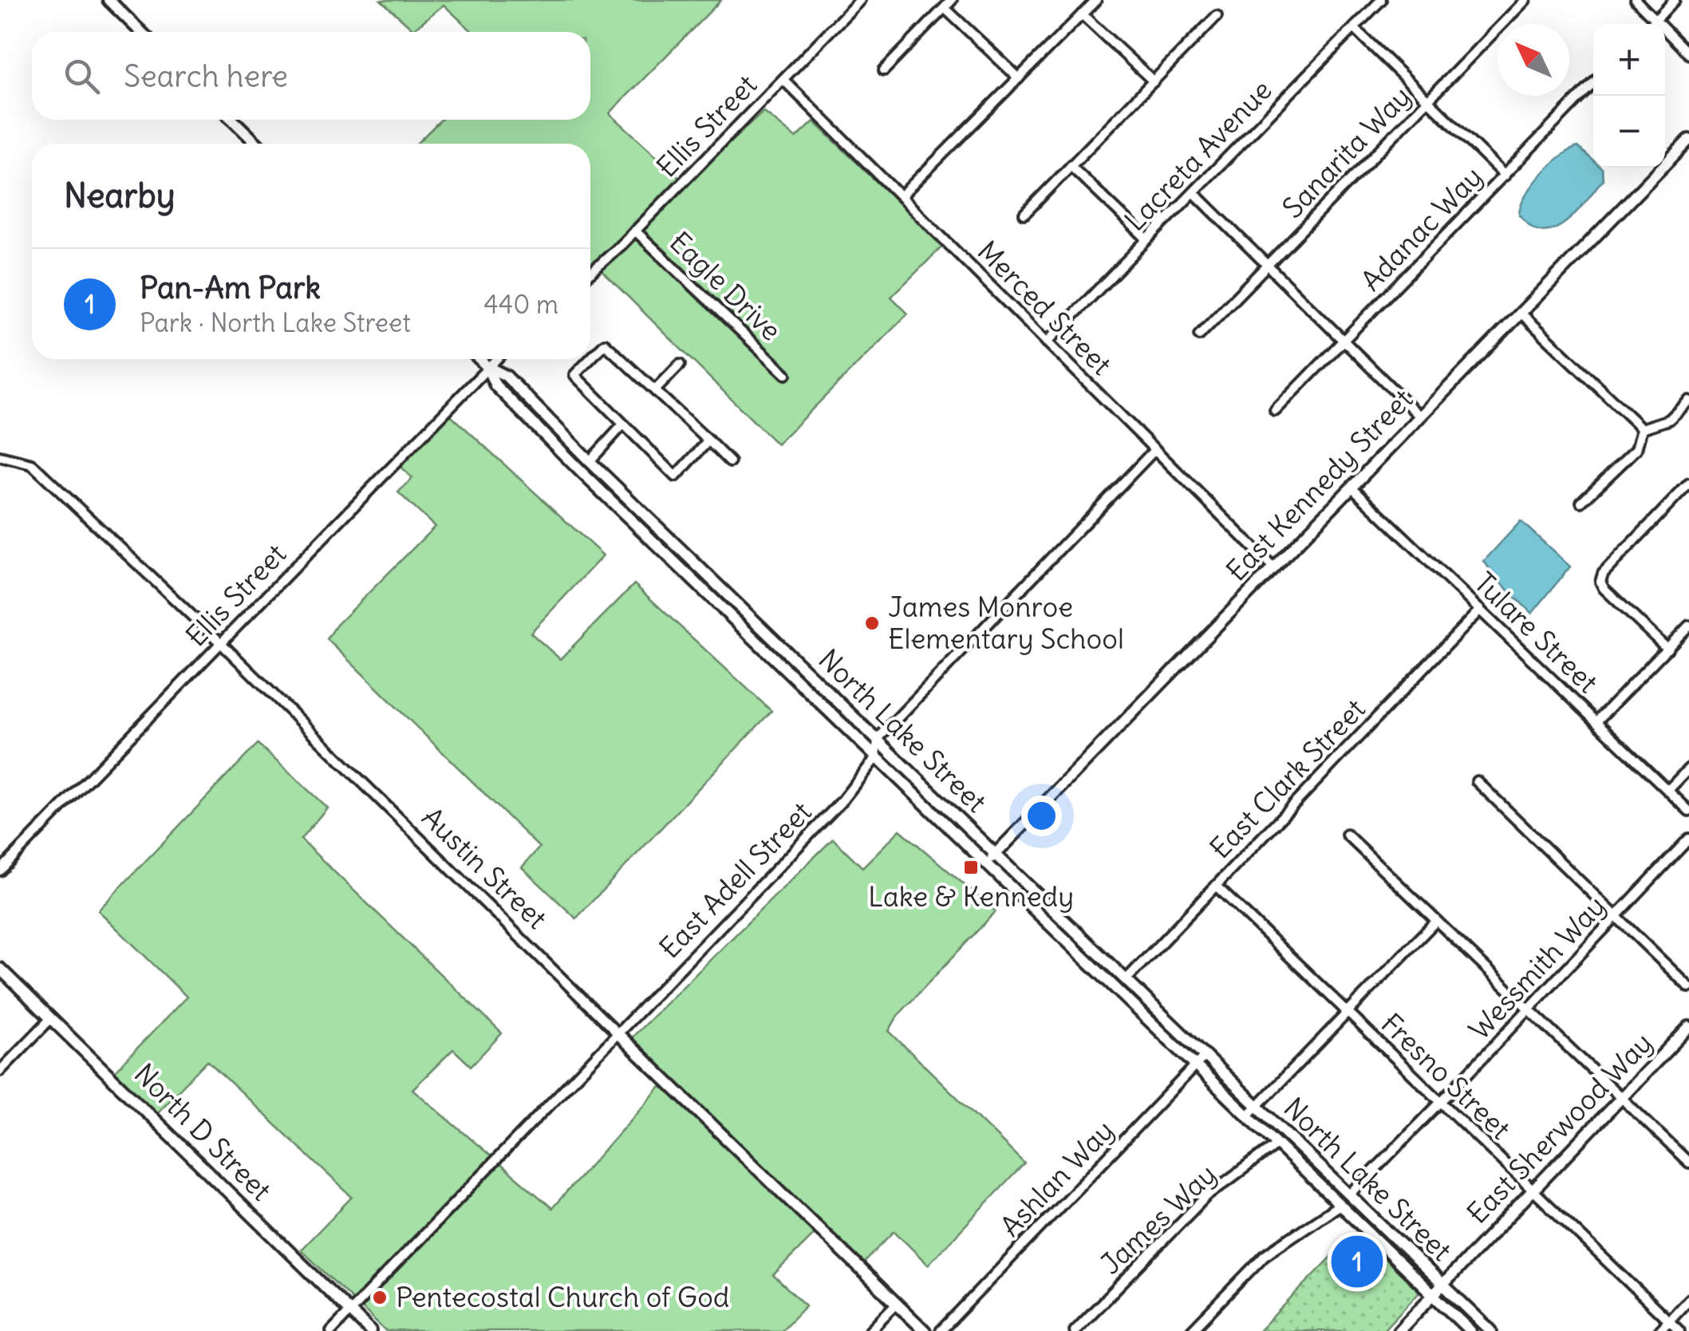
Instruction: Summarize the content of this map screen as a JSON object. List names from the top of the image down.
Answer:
{
  "streets": {
    "street": [
      "Ellis Street",
      "Sanarita Way",
      "Lacreta Avenue",
      "Adanac Way",
      "Eagle Drive",
      "Merced Street",
      "East Kennedy Street",
      "Tulare Street",
      "North Lake Street",
      "East Clark Street",
      "Austin Street",
      "East Adell Street",
      "Wessmith Way",
      "Fresno Street",
      "East Sherwood Way",
      "North D Street",
      "Ashlan Way",
      "James Way"
    ]
  },
  "crossings": [
    ["Ellis Street", "Eagle Drive"],
    ["Ellis Street", "Merced Street"],
    ["Ellis Street", "North Lake Street"],
    ["Ellis Street", "Austin Street"],
    ["Lacreta Avenue", "Merced Street"],
    ["Merced Street", "East Kennedy Street"],
    ["East Kennedy Street", "Tulare Street"],
    ["East Kennedy Street", "North Lake Street"],
    ["Tulare Street", "East Clark Street"],
    ["North Lake Street", "East Clark Street"],
    ["North Lake Street", "East Adell Street"],
    ["North Lake Street", "Wessmith Way"],
    ["North Lake Street", "East Sherwood Way"],
    ["North Lake Street", "Ashlan Way"],
    ["North Lake Street", "James Way"],
    ["East Clark Street", "Fresno Street"],
    ["Austin Street", "East Adell Street"],
    ["East Adell Street", "North D Street"],
    ["Wessmith Way", "Fresno Street"],
    ["Fresno Street", "East Sherwood Way"]
  ],
  "places": {
    "other": ["James Monroe Elementary School", "Pentecostal Church of God"],
    "transit": ["Lake & Kennedy"]
  },
  "north": "top left",
  "page": {
    "map_buttons": ["+", "−"],
    "search": "Search here",
    "heading": "Nearby",
    "list": [
      {
        "mark": "1",
        "name": "Pan-Am Park",
        "note": "Park · North Lake Street",
        "value": "440 m"
      }
    ],
    "pins": "1"
  }
}
